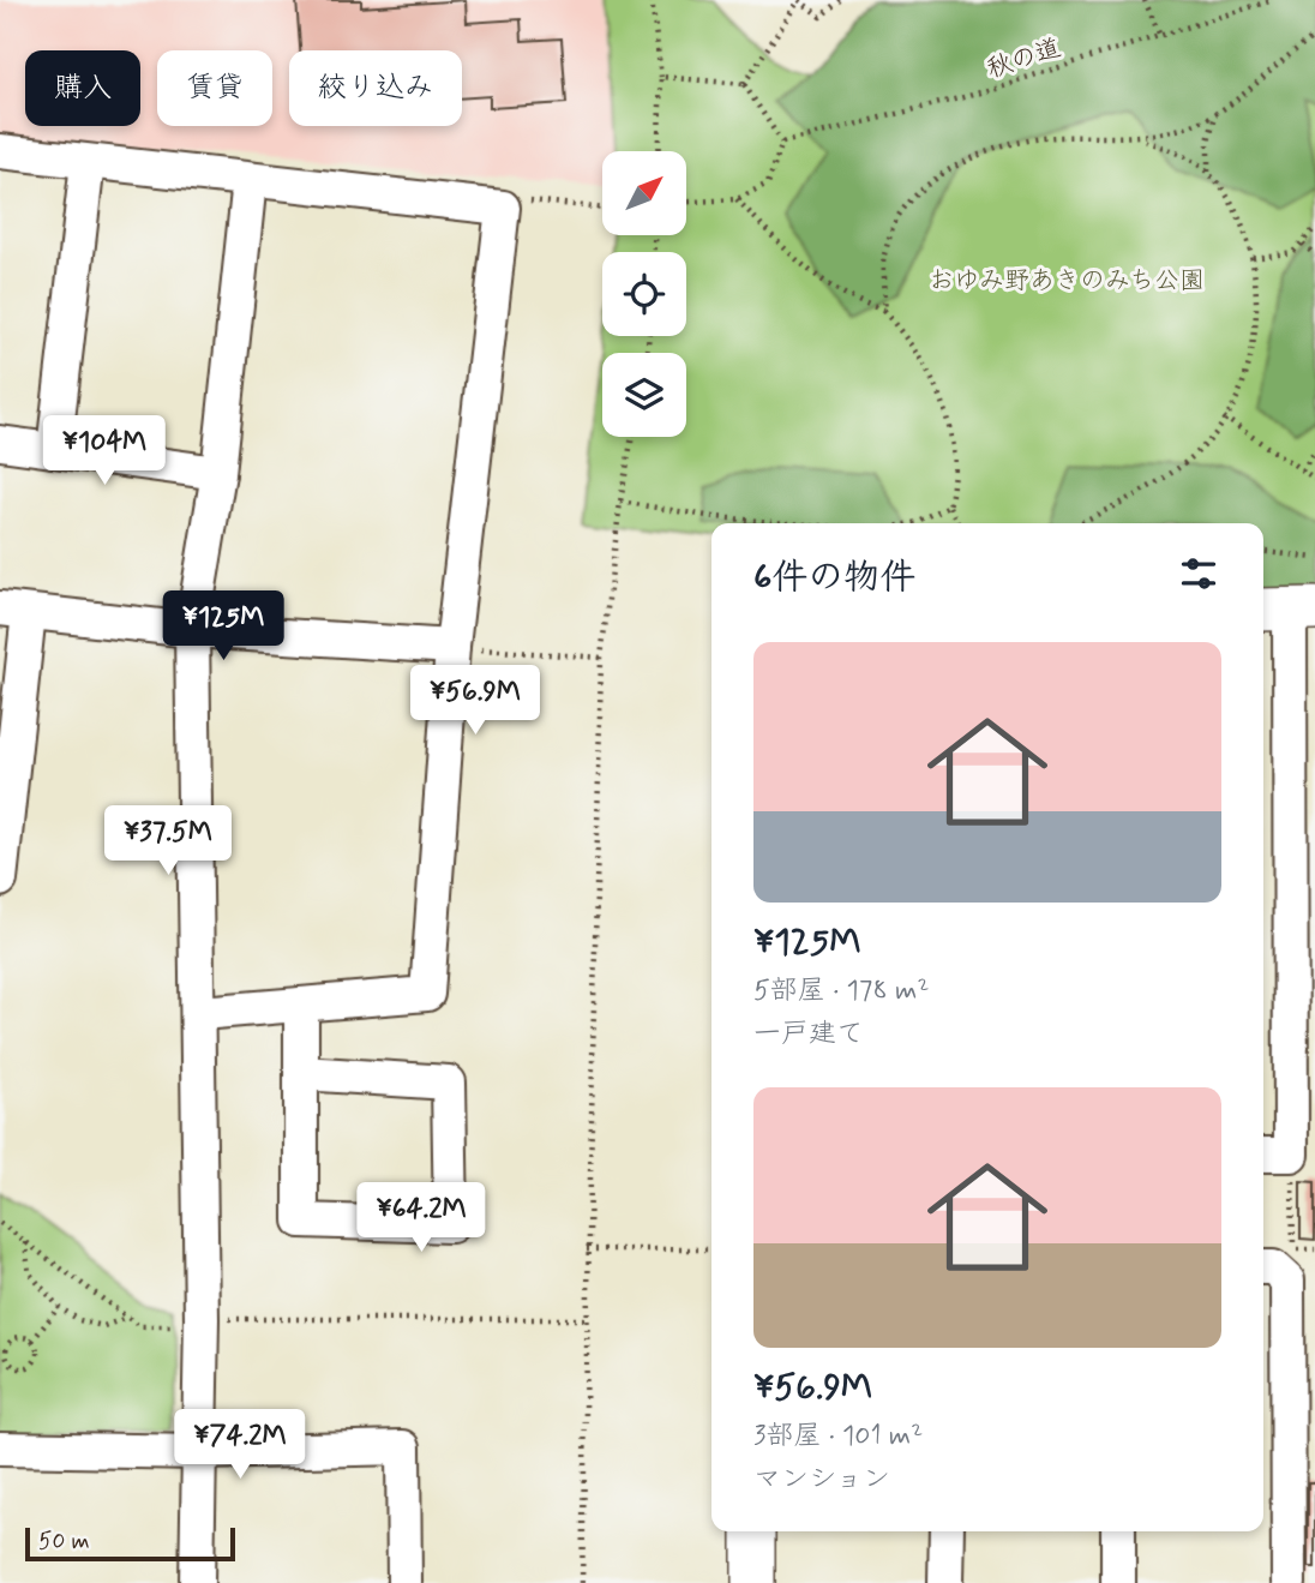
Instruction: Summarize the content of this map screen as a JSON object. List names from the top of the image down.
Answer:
{
  "streets": {
    "path": ["秋の道"]
  },
  "parks": ["おゆみ野あきのみち公園"],
  "scale_bar": "50 m",
  "north": "top right",
  "page": {
    "chip": ["購入", "賃貸", "絞り込み"],
    "price": [
      "¥104M",
      "¥125M",
      "¥56.9M",
      "¥37.5M",
      "¥64.2M",
      "¥74.2M"
    ],
    "heading": "6件の物件",
    "list": [
      {
        "name": "¥125M",
        "note": "5部屋 · 178 m² · 一戸建て"
      },
      {
        "name": "¥56.9M",
        "note": "3部屋 · 101 m² · マンション"
      }
    ],
    "scale": "50 m"
  }
}
